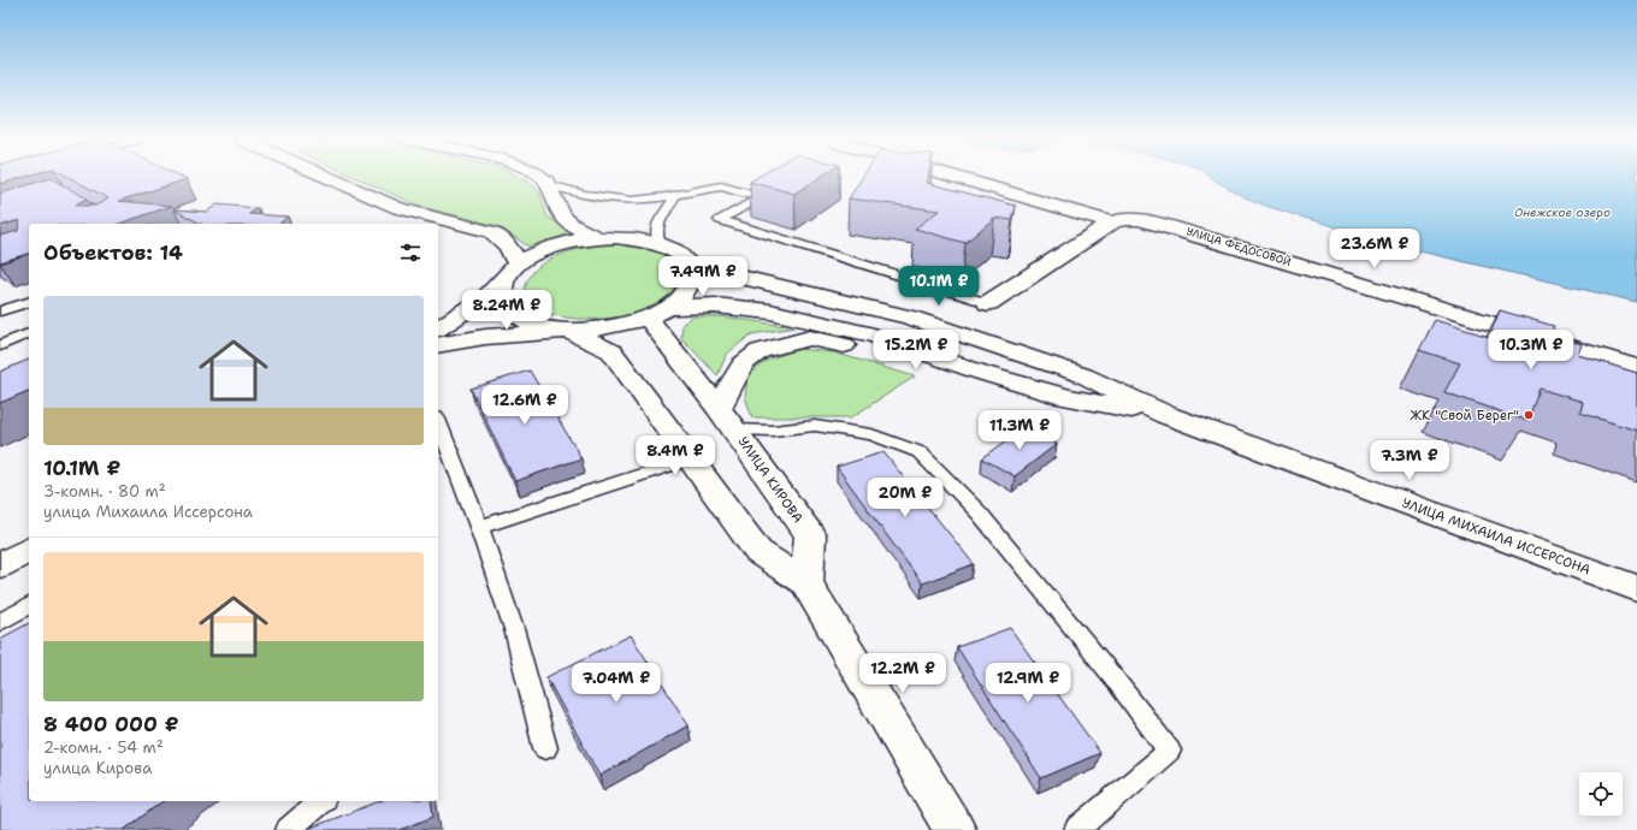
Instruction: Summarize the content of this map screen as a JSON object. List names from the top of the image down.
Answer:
{
  "streets": {
    "main road": ["УЛИЦА ФЕДОСОВОЙ", "УЛИЦА КИРОВА", "УЛИЦА МИХАИЛА ИССЕРСОНА"]
  },
  "crossings": [
    ["УЛИЦА КИРОВА", "УЛИЦА МИХАИЛА ИССЕРСОНА"]
  ],
  "water": ["Онежское озеро"],
  "places": ["ЖК \"Свой Берег\""],
  "page": {
    "heading": "Объектов: 14",
    "price": [
      "23.6M ₽",
      "7.49M ₽",
      "10.1M ₽",
      "8.24M ₽",
      "15.2M ₽",
      "10.3M ₽",
      "12.6M ₽",
      "11.3M ₽",
      "8.4M ₽",
      "7.3M ₽",
      "20M ₽",
      "12.2M ₽",
      "7.04M ₽",
      "12.9M ₽"
    ],
    "list": [
      {
        "name": "10.1M ₽",
        "note": "3-комн. · 80 m² · улица Михаила Иссерсона"
      },
      {
        "name": "8 400 000 ₽",
        "note": "2-комн. · 54 m² · улица Кирова"
      }
    ]
  }
}
